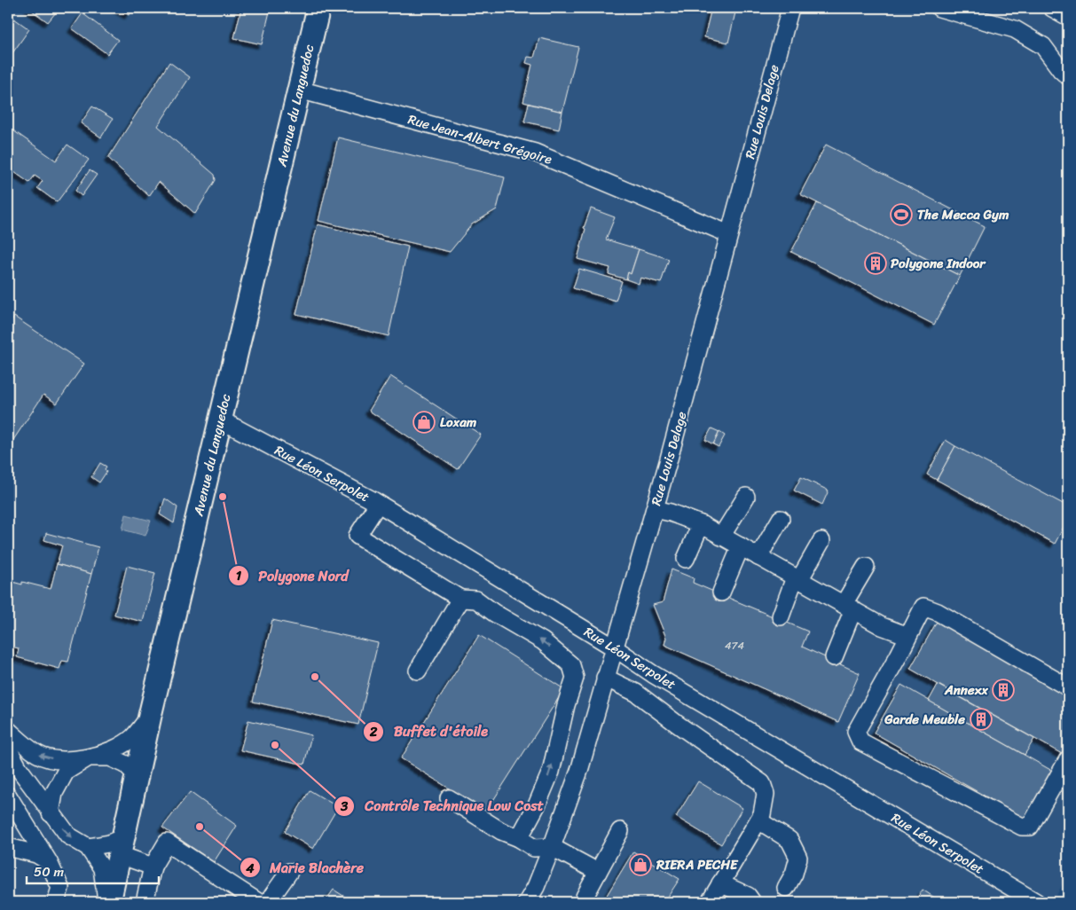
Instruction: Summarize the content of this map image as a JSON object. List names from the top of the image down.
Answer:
{
  "streets": {
    "main road": ["Avenue du Languedoc"],
    "street": ["Rue Louis Delage", "Rue Jean-Albert Grégoire", "Rue Léon Serpolet"]
  },
  "crossings": [
    ["Avenue du Languedoc", "Rue Jean-Albert Grégoire"],
    ["Avenue du Languedoc", "Rue Léon Serpolet"],
    ["Rue Louis Delage", "Rue Jean-Albert Grégoire"],
    ["Rue Louis Delage", "Rue Léon Serpolet"]
  ],
  "places": {
    "sports": ["The Mecca Gym"],
    "building": ["Polygone Indoor", "Annexx", "Garde Meuble"],
    "shop": ["Loxam", "RIERA PECHE"],
    "other": [
      "Polygone Nord",
      "Buffet d'étoile",
      "Contrôle Technique Low Cost",
      "Marie Blachère"
    ]
  },
  "house_numbers": ["474"],
  "scale_bar": "50 m"
}
